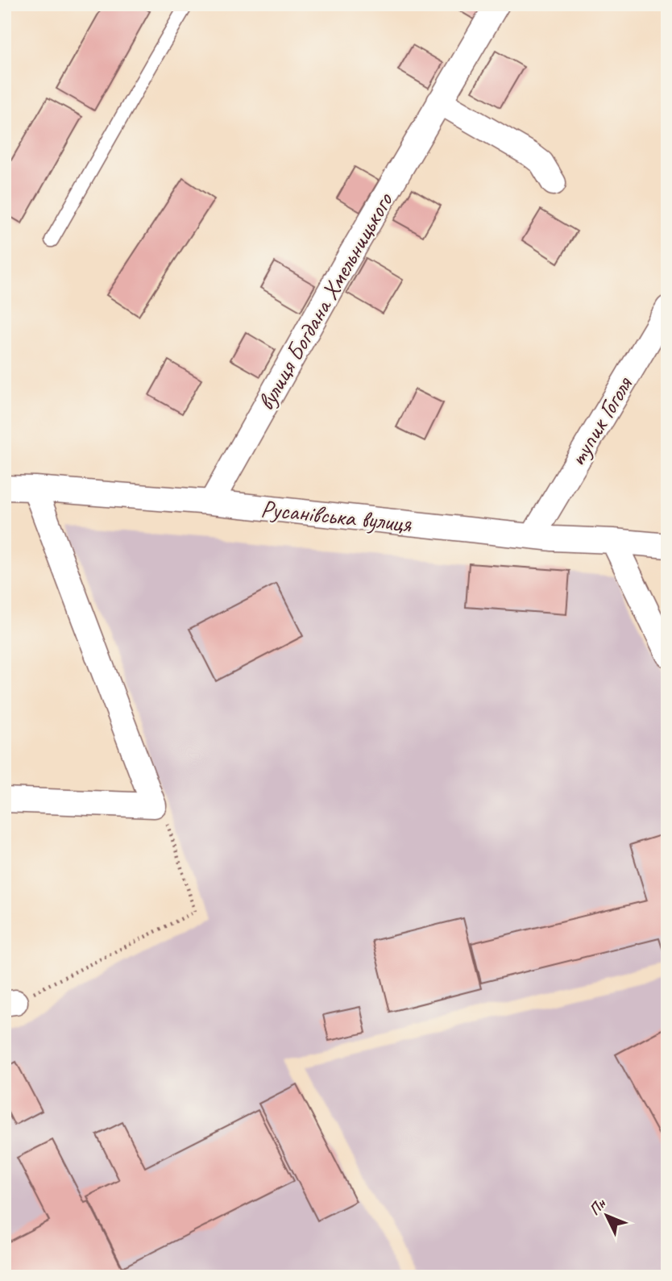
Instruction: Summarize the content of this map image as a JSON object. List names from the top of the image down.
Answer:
{
  "streets": {
    "street": ["вулиця Богдана Хмельницького", "тупик Гоголя", "Русанівська вулиця"]
  },
  "crossings": [
    ["вулиця Богдана Хмельницького", "Русанівська вулиця"],
    ["тупик Гоголя", "Русанівська вулиця"]
  ],
  "north": "top left"
}
